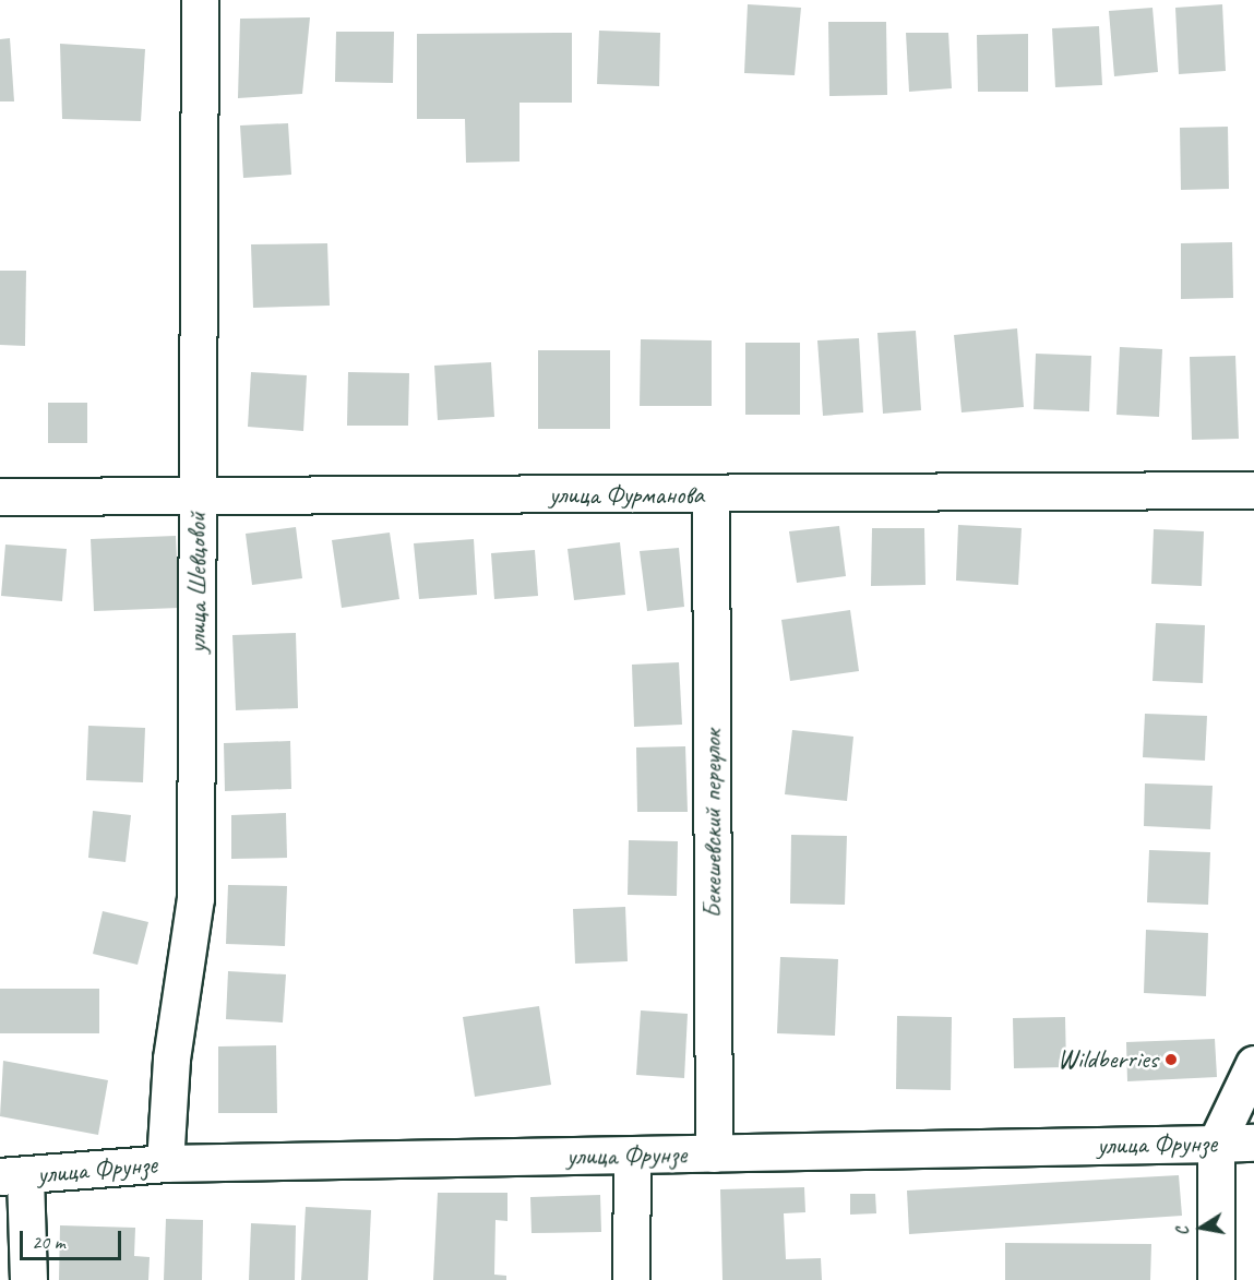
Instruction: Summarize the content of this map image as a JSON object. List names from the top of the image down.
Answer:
{
  "streets": {
    "street": [
      "улица Фурманова",
      "улица Шевцовой",
      "Бекешевский переулок",
      "улица Фрунзе"
    ]
  },
  "crossings": [
    ["улица Фурманова", "улица Шевцовой"],
    ["улица Фурманова", "Бекешевский переулок"],
    ["улица Шевцовой", "улица Фрунзе"],
    ["Бекешевский переулок", "улица Фрунзе"]
  ],
  "places": ["Wildberries"],
  "scale_bar": "20 m",
  "north": "left"
}
